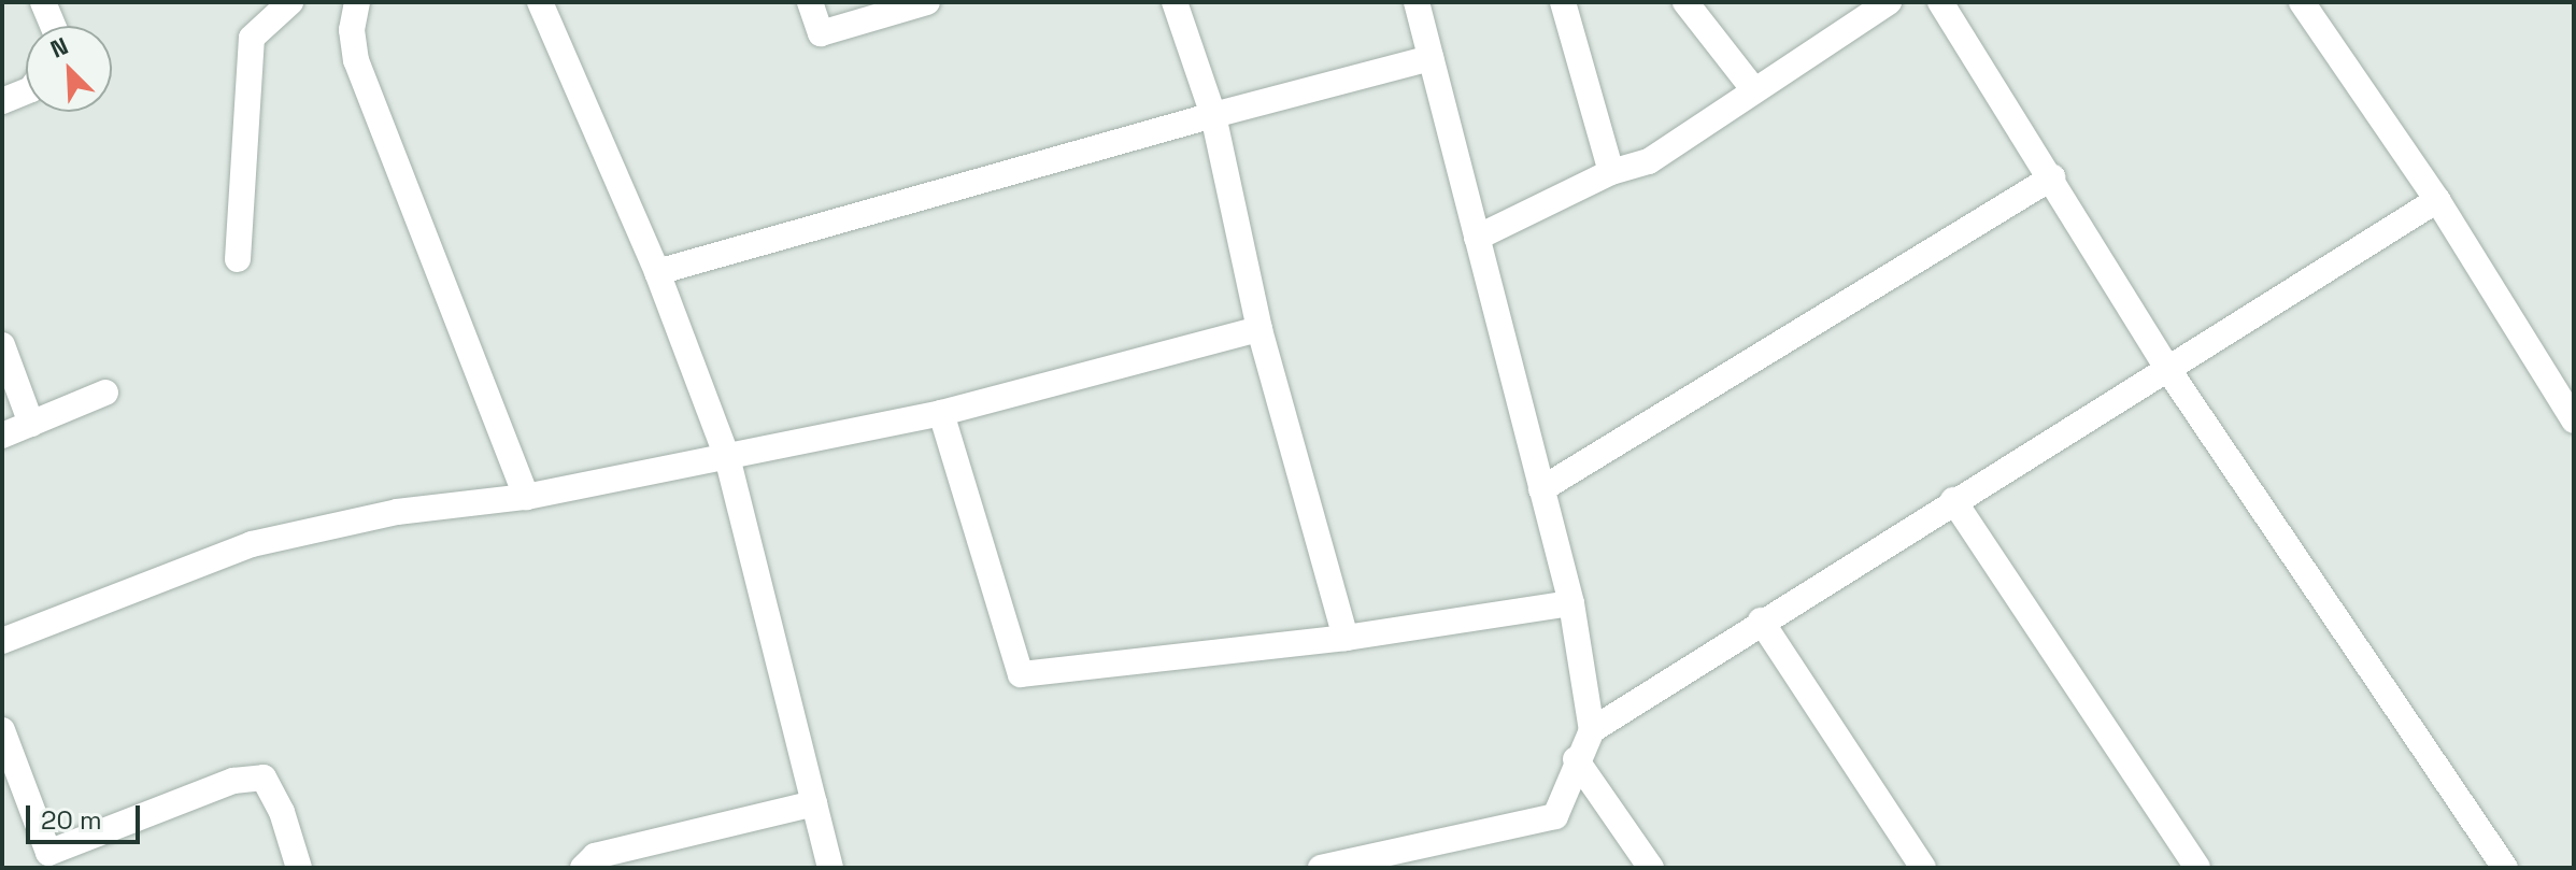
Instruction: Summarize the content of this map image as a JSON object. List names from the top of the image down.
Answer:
{
  "scale_bar": "20 m",
  "north": "top left"
}
